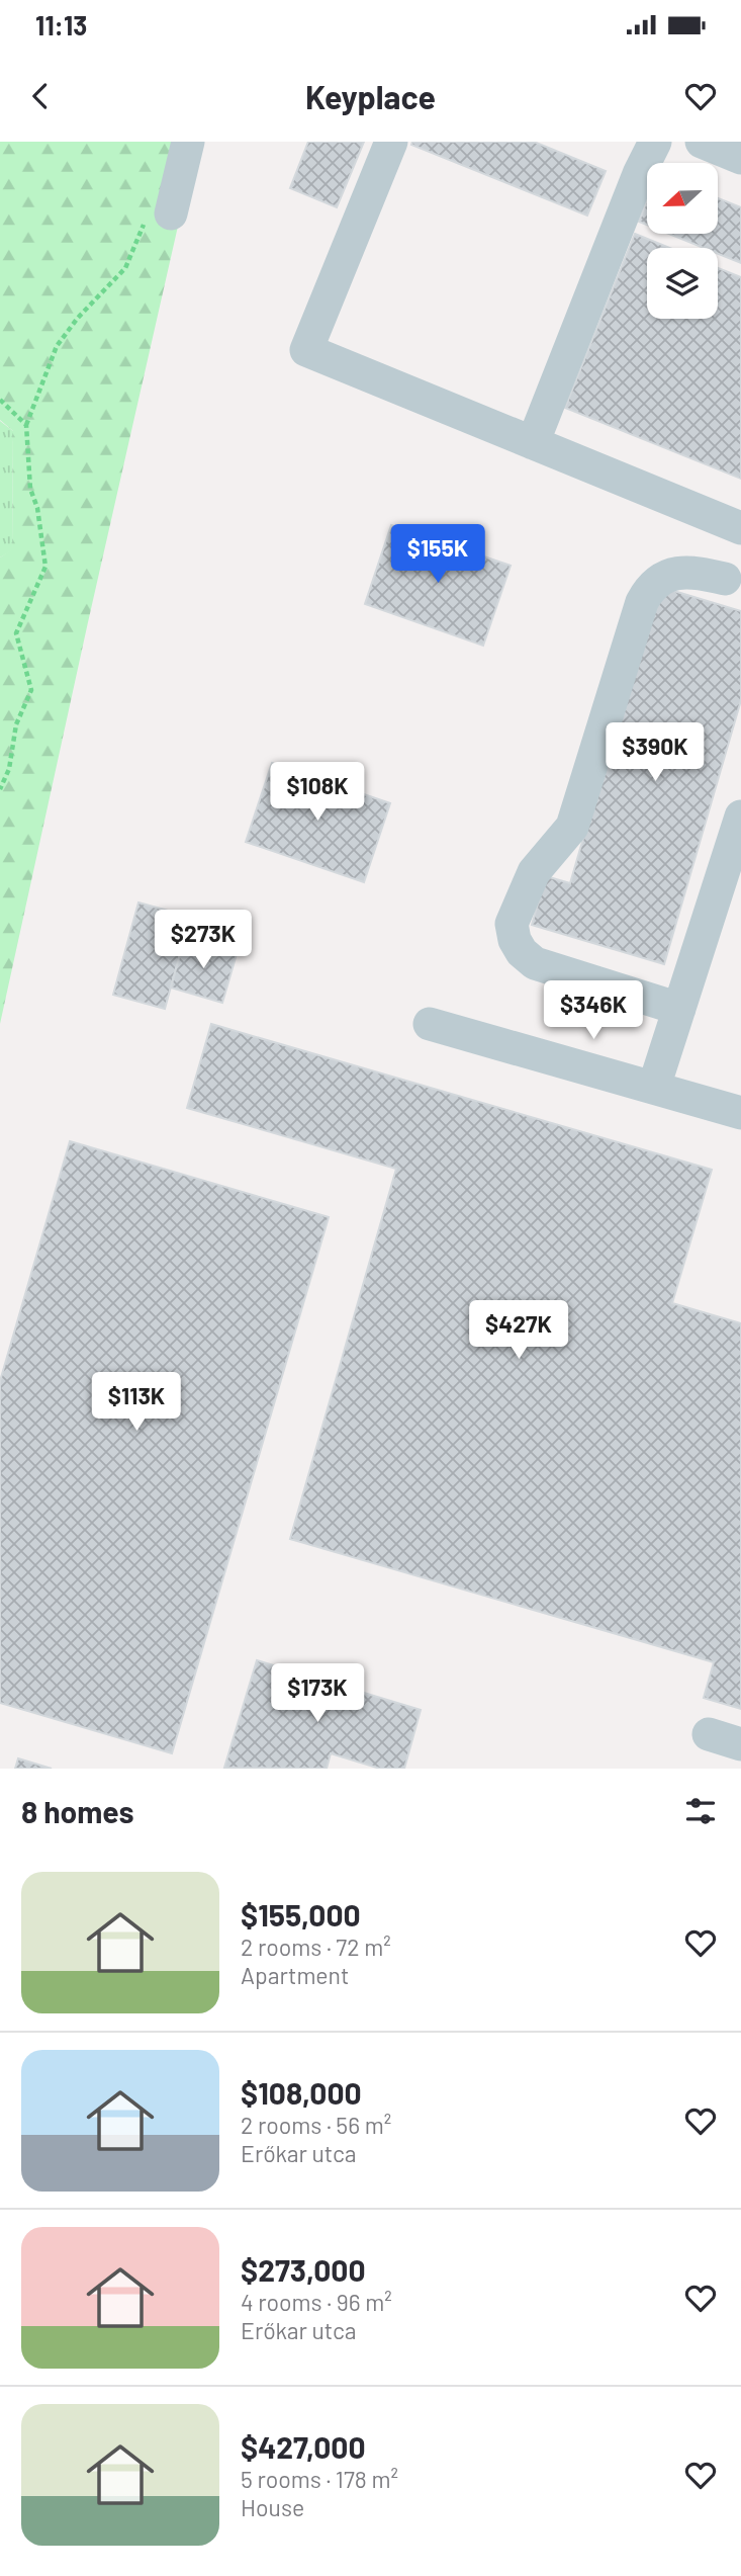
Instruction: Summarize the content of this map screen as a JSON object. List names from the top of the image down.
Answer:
{
  "north": "left",
  "page": {
    "status": "11:13",
    "header": "Keyplace",
    "price": [
      "$155K",
      "$390K",
      "$108K",
      "$273K",
      "$346K",
      "$427K",
      "$113K",
      "$173K"
    ],
    "heading": "8 homes",
    "list": [
      {
        "name": "$155,000",
        "note": "2 rooms · 72 m² · Apartment"
      },
      {
        "name": "$108,000",
        "note": "2 rooms · 56 m² · Erőkar utca"
      },
      {
        "name": "$273,000",
        "note": "4 rooms · 96 m² · Erőkar utca"
      },
      {
        "name": "$427,000",
        "note": "5 rooms · 178 m² · House"
      }
    ]
  }
}
